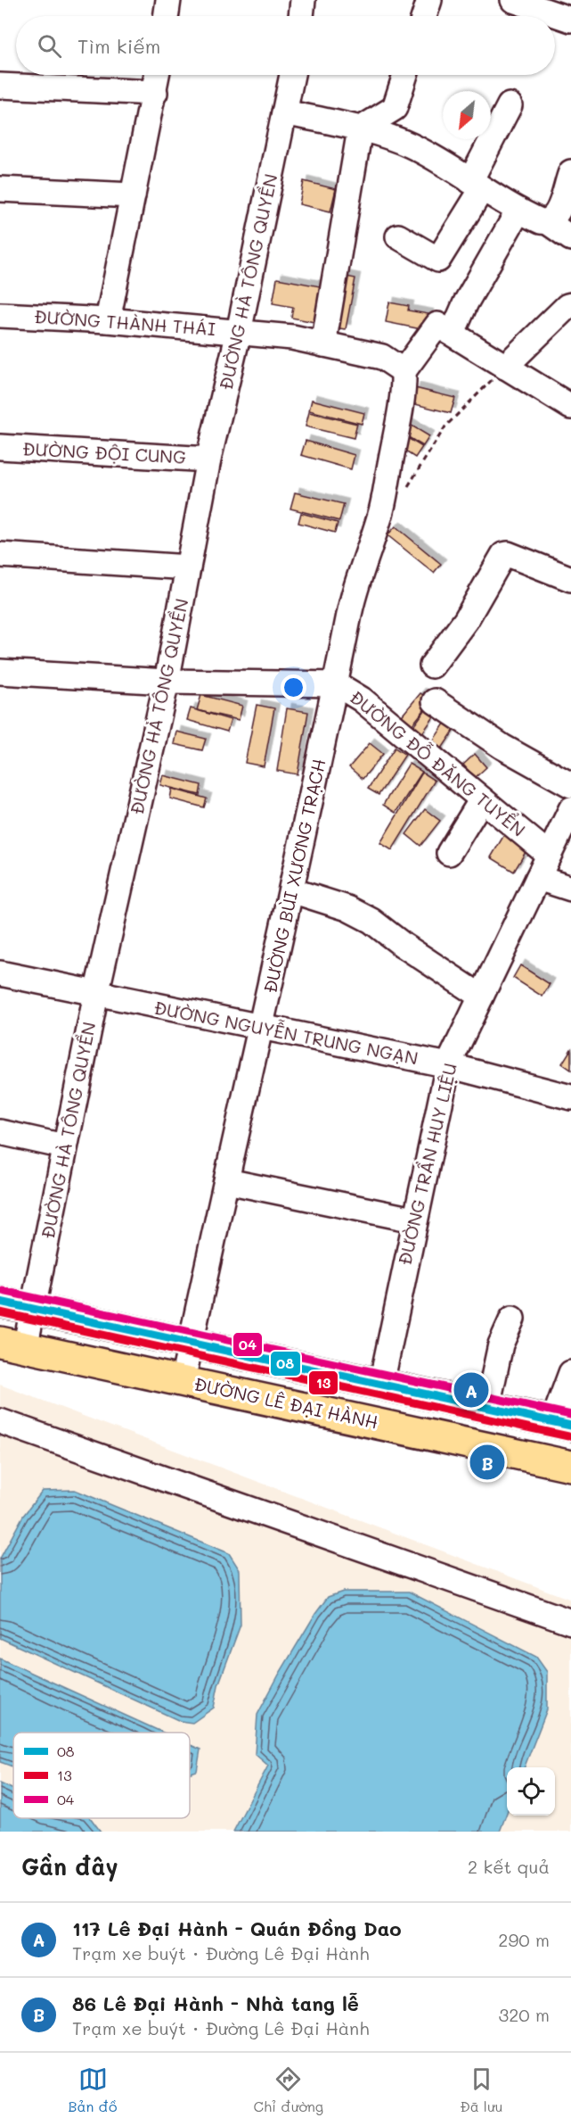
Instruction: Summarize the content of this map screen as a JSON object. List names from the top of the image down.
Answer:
{
  "streets": {
    "main road": ["ĐƯỜNG LÊ ĐẠI HÀNH"],
    "street": [
      "ĐƯỜNG HÀ TÔNG QUYỀN",
      "ĐƯỜNG THÀNH THÁI",
      "ĐƯỜNG ĐỘI CUNG",
      "ĐƯỜNG ĐỖ ĐĂNG TUYỂN",
      "ĐƯỜNG BÙI XƯƠNG TRẠCH",
      "ĐƯỜNG NGUYỄN TRUNG NGẠN",
      "ĐƯỜNG TRẦN HUY LIỆU"
    ]
  },
  "crossings": [
    ["ĐƯỜNG HÀ TÔNG QUYỀN", "ĐƯỜNG THÀNH THÁI"],
    ["ĐƯỜNG HÀ TÔNG QUYỀN", "ĐƯỜNG ĐỘI CUNG"],
    ["ĐƯỜNG HÀ TÔNG QUYỀN", "ĐƯỜNG ĐỖ ĐĂNG TUYỂN"],
    ["ĐƯỜNG HÀ TÔNG QUYỀN", "ĐƯỜNG NGUYỄN TRUNG NGẠN"],
    ["ĐƯỜNG HÀ TÔNG QUYỀN", "ĐƯỜNG LÊ ĐẠI HÀNH"],
    ["ĐƯỜNG THÀNH THÁI", "ĐƯỜNG BÙI XƯƠNG TRẠCH"],
    ["ĐƯỜNG ĐỖ ĐĂNG TUYỂN", "ĐƯỜNG BÙI XƯƠNG TRẠCH"],
    ["ĐƯỜNG ĐỖ ĐĂNG TUYỂN", "ĐƯỜNG TRẦN HUY LIỆU"],
    ["ĐƯỜNG BÙI XƯƠNG TRẠCH", "ĐƯỜNG NGUYỄN TRUNG NGẠN"],
    ["ĐƯỜNG BÙI XƯƠNG TRẠCH", "ĐƯỜNG LÊ ĐẠI HÀNH"],
    ["ĐƯỜNG NGUYỄN TRUNG NGẠN", "ĐƯỜNG TRẦN HUY LIỆU"]
  ],
  "lines": ["transit line 04", "transit line 08", "transit line 13"],
  "legend": ["08", "13", "04"],
  "north": "bottom left",
  "page": {
    "search": "Tìm kiếm",
    "pins": ["A", "B"],
    "heading": ["Gần đây", "2 kết quả"],
    "list": [
      {
        "mark": "A",
        "name": "117 Lê Đại Hành - Quán Đồng Dao",
        "note": "Trạm xe buýt · Đường Lê Đại Hành",
        "value": "290 m"
      },
      {
        "mark": "B",
        "name": "86 Lê Đại Hành - Nhà tang lễ",
        "note": "Trạm xe buýt · Đường Lê Đại Hành",
        "value": "320 m"
      }
    ],
    "nav": ["Bản đồ", "Chỉ đường", "Đã lưu"]
  }
}
